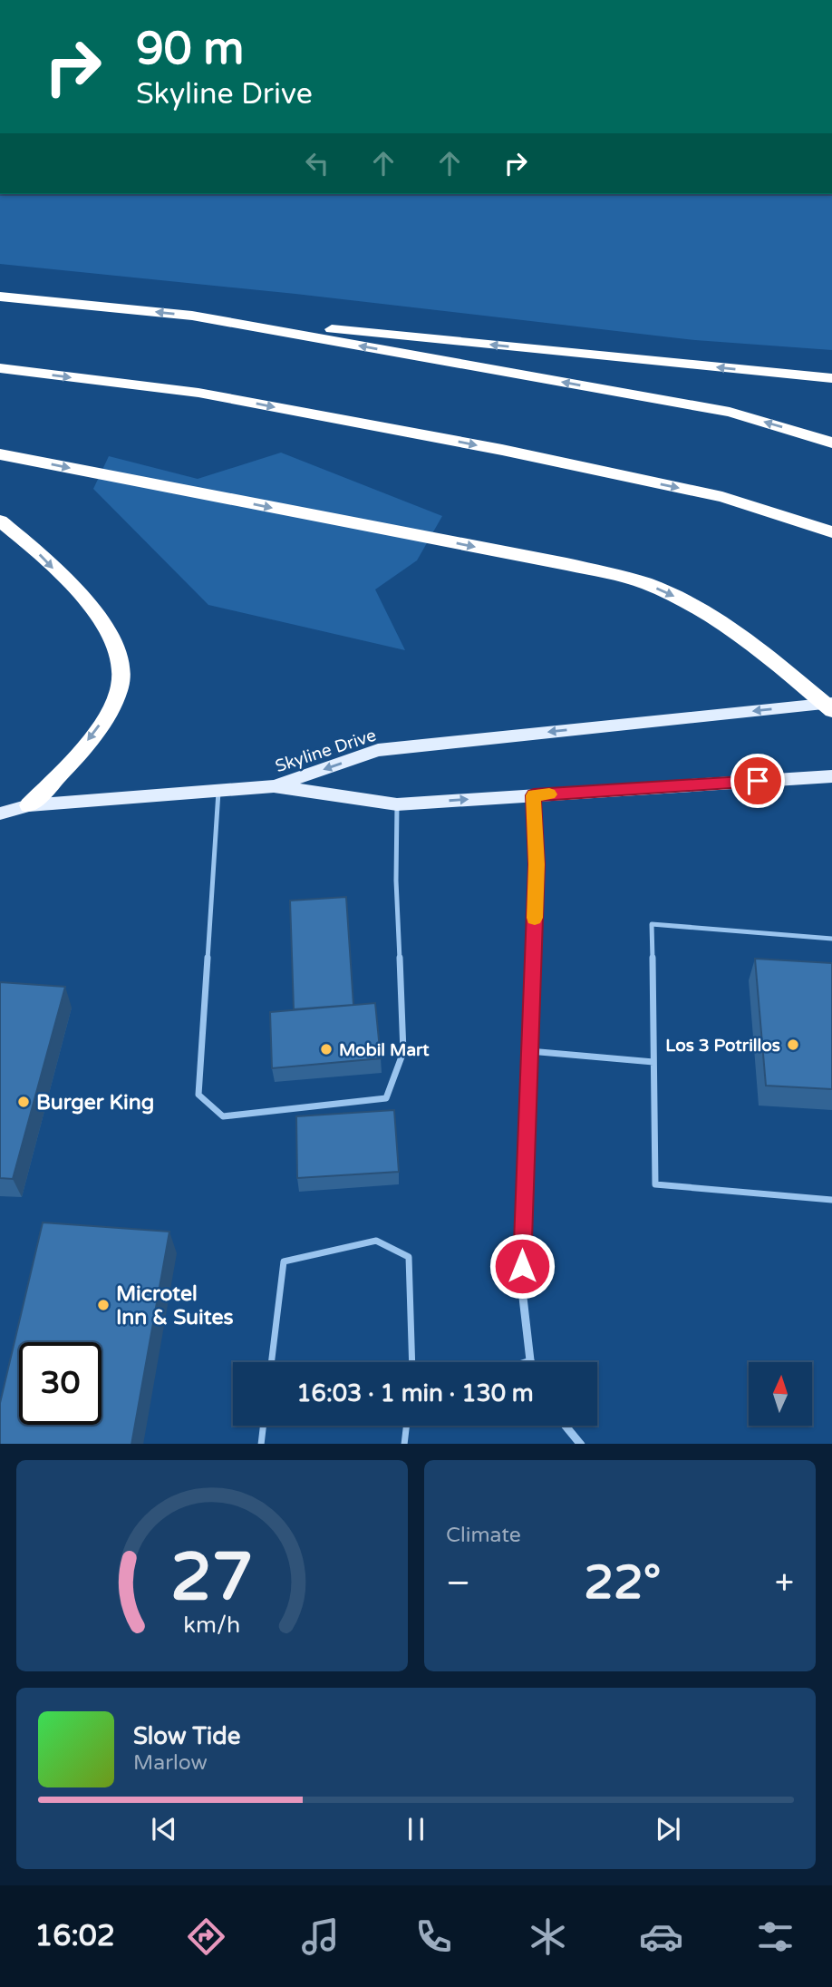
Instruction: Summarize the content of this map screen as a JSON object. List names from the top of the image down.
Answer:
{
  "streets": {
    "main road": ["Skyline Drive"]
  },
  "places": [
    "Los 3 Potrillos",
    "Mobil Mart",
    "Burger King",
    "Microtel Inn & Suites"
  ],
  "north": "top",
  "page": {
    "turn": ["90 m", "Skyline Drive"],
    "limit": "30",
    "trip": "16:03 · 1 min · 130 m",
    "tile": "Climate",
    "heat": ["−", "22°", "+"],
    "song": ["Slow Tide", "Marlow"],
    "tabs": "16:02",
    "gauge": ["27", "km/h"]
  }
}
